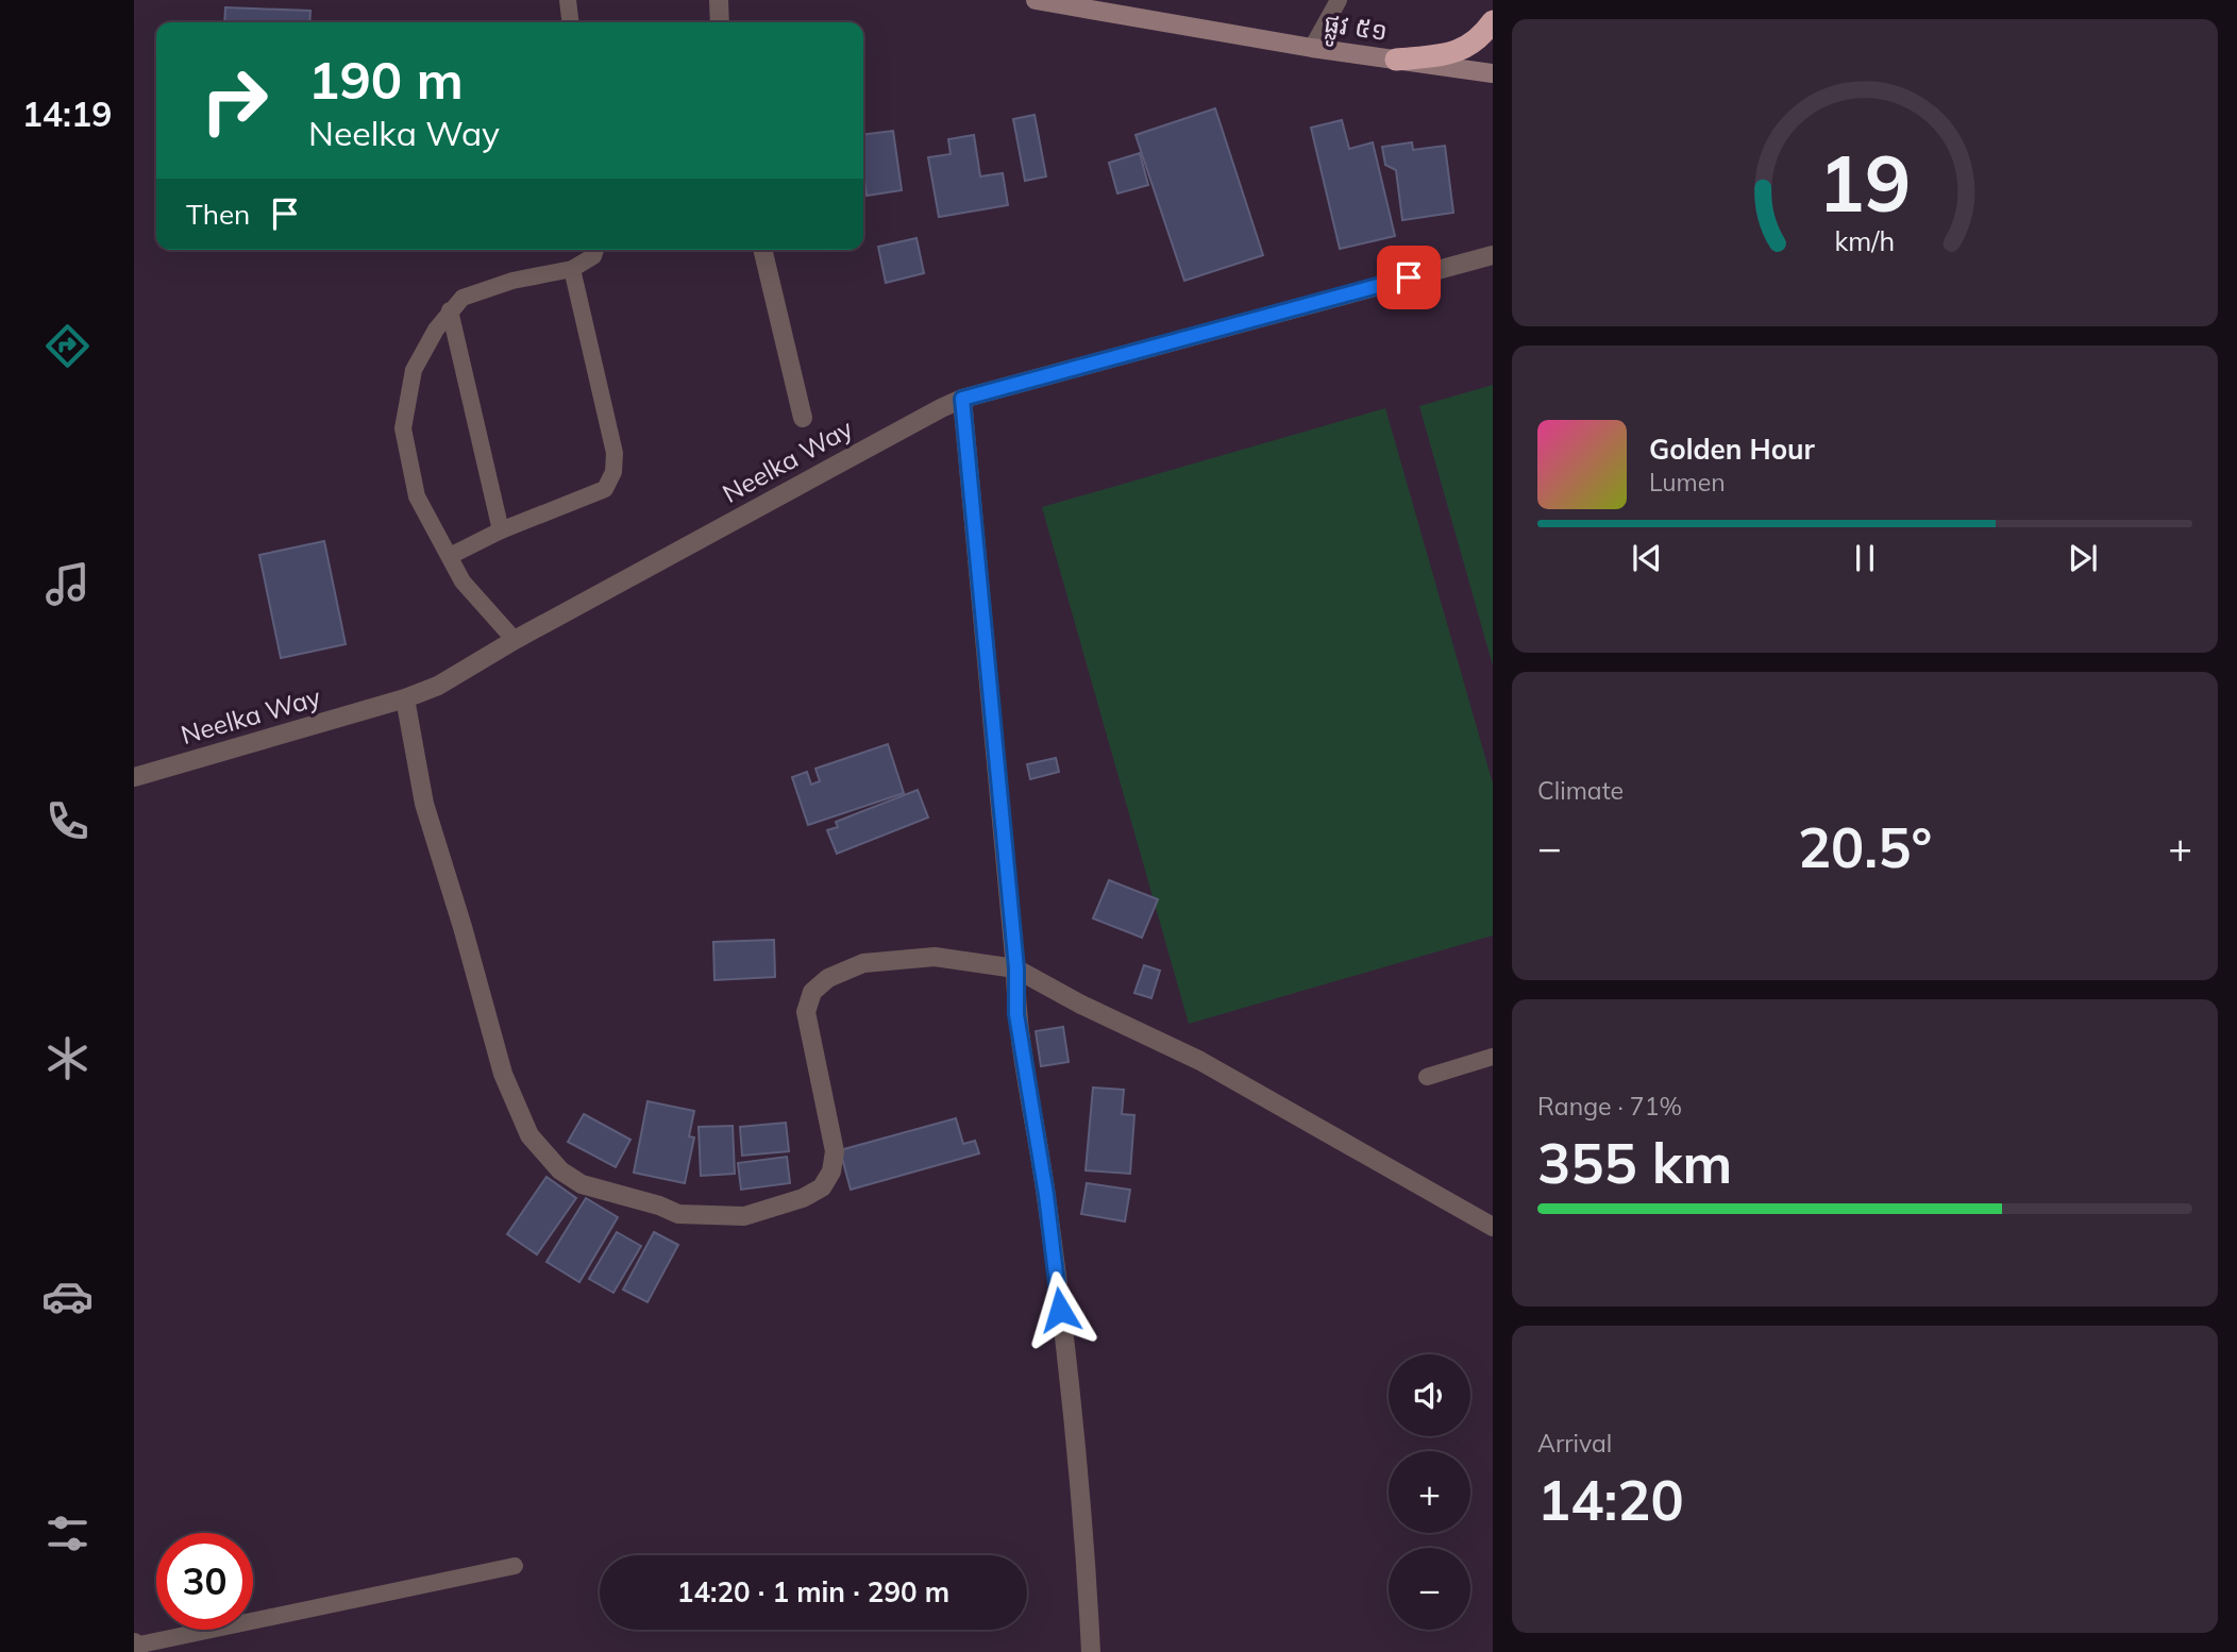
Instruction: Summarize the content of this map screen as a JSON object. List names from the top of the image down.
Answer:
{
  "streets": {
    "main road": ["ផ្លូវ ៥១"],
    "street": ["Neelka Way"]
  },
  "page": {
    "tabs": "14:19",
    "turn": ["190 m", "Neelka Way"],
    "then": "Then",
    "song": ["Golden Hour", "Lumen"],
    "tile": [
      "Climate",
      ["Range · 71%", "355 km"],
      ["Arrival", "14:20"]
    ],
    "heat": ["−", "20.5°", "+"],
    "map_buttons": ["+", "−"],
    "limit": "30",
    "trip": "14:20 · 1 min · 290 m",
    "gauge": ["19", "km/h"]
  }
}
